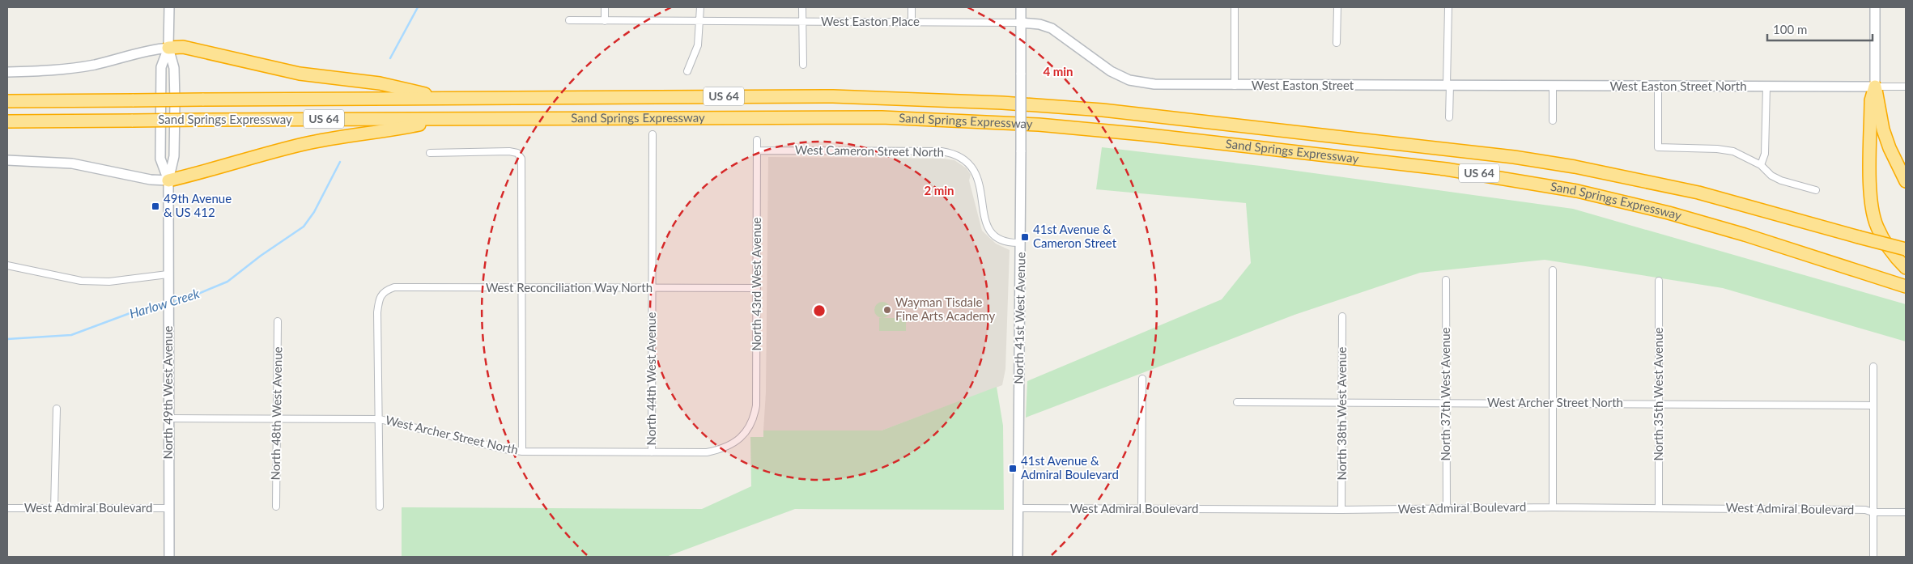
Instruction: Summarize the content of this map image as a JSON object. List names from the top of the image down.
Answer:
{
  "streets": {
    "highway": ["US 64", "Sand Springs Expressway"],
    "street": [
      "West Easton Place",
      "West Easton Street",
      "West Easton Street North",
      "West Cameron Street North",
      "North 43rd West Avenue",
      "West Reconciliation Way North",
      "North 41st West Avenue",
      "North 44th West Avenue",
      "North 49th West Avenue",
      "North 37th West Avenue",
      "North 35th West Avenue",
      "West Archer Street North",
      "North 48th West Avenue",
      "North 38th West Avenue",
      "West Admiral Boulevard"
    ]
  },
  "crossings": [
    ["West Easton Place", "West Easton Street"],
    ["West Easton Place", "North 41st West Avenue"],
    ["West Easton Street", "West Easton Street North"],
    ["West Cameron Street North", "North 43rd West Avenue"],
    ["West Cameron Street North", "North 41st West Avenue"],
    ["North 43rd West Avenue", "West Reconciliation Way North"],
    ["North 43rd West Avenue", "West Archer Street North"],
    ["West Reconciliation Way North", "North 44th West Avenue"],
    ["West Reconciliation Way North", "West Archer Street North"],
    ["North 41st West Avenue", "West Admiral Boulevard"],
    ["North 44th West Avenue", "West Archer Street North"],
    ["North 49th West Avenue", "West Archer Street North"],
    ["North 49th West Avenue", "West Admiral Boulevard"],
    ["North 37th West Avenue", "West Archer Street North"],
    ["North 37th West Avenue", "West Admiral Boulevard"],
    ["North 35th West Avenue", "West Archer Street North"],
    ["North 35th West Avenue", "West Admiral Boulevard"],
    ["West Archer Street North", "North 48th West Avenue"],
    ["West Archer Street North", "North 38th West Avenue"],
    ["North 38th West Avenue", "West Admiral Boulevard"]
  ],
  "water": ["Harlow Creek"],
  "places": {
    "transit": ["49th Avenue & US 412", "41st Avenue & Cameron Street", "41st Avenue & Admiral Boulevard"],
    "other": ["Wayman Tisdale Fine Arts Academy"]
  },
  "scale_bar": "100 m",
  "rings": ["4 min", "2 min"]
}
